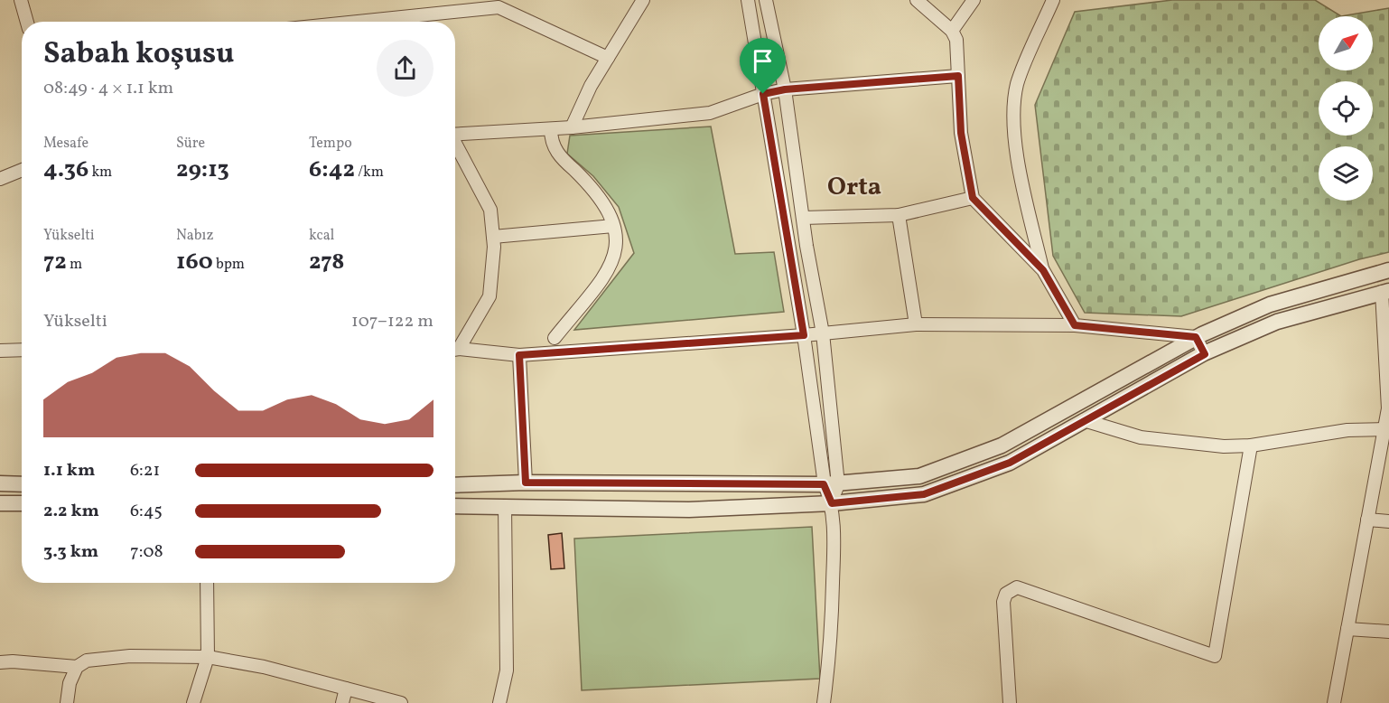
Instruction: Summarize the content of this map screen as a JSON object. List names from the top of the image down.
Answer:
{
  "districts": ["Orta"],
  "north": "top right",
  "page": {
    "heading": ["Sabah koşusu", "08:49 · 4 × 1.1 km"],
    "stats": [
      ["Mesafe", "4.36 km"],
      ["Süre", "29:13"],
      ["Tempo", "6:42 /km"],
      ["Yükselti", "72 m"],
      ["Nabız", "160 bpm"],
      ["kcal", "278"]
    ],
    "chart": ["Yükselti", "107–122 m"],
    "list": [
      {
        "name": "1.1 km",
        "note": "6:21"
      },
      {
        "name": "2.2 km",
        "note": "6:45"
      },
      {
        "name": "3.3 km",
        "note": "7:08"
      }
    ]
  }
}
